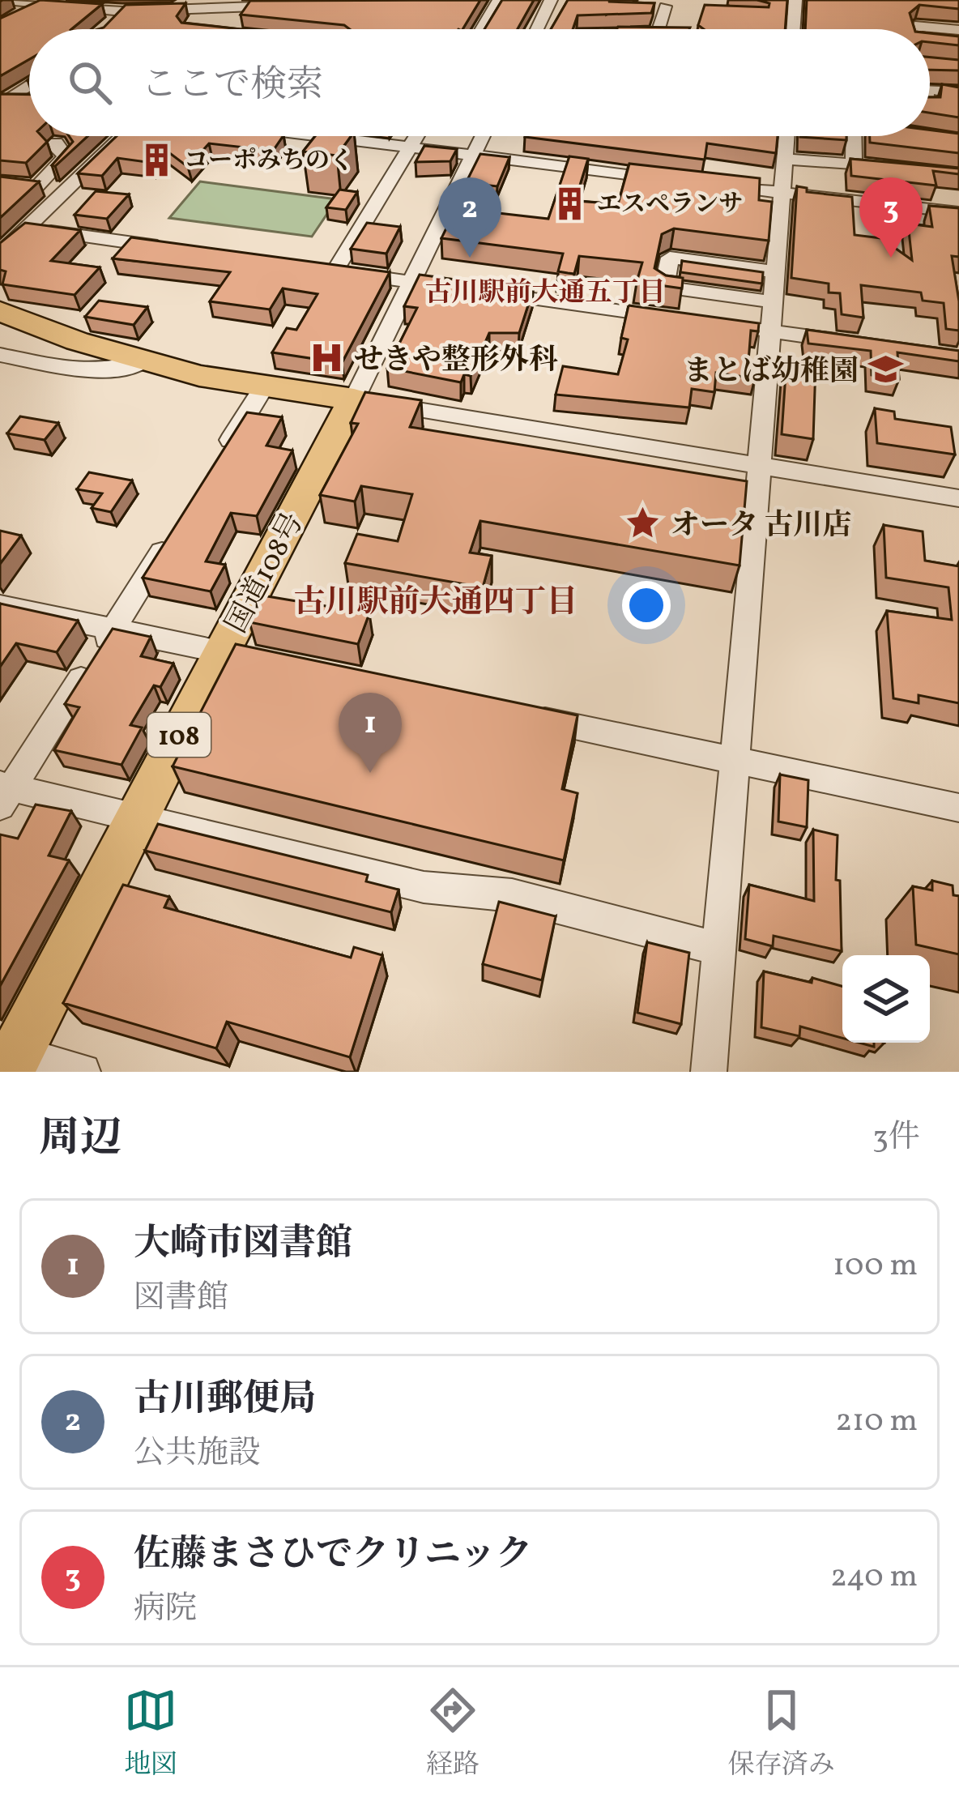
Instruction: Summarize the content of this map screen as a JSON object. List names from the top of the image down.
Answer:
{
  "streets": {
    "highway": ["国道108号", "108"]
  },
  "districts": ["古川駅前大通五丁目", "古川駅前大通四丁目"],
  "places": {
    "building": ["コーポみちのく", "エスペランサ"],
    "hospital": ["せきや整形外科"],
    "school or university": ["まとば幼稚園"],
    "place": ["オータ 古川店"]
  },
  "page": {
    "search": "ここで検索",
    "pins": ["2", "3", "1"],
    "heading": ["周辺", "3件"],
    "list": [
      {
        "mark": "1",
        "name": "大崎市図書館",
        "note": "図書館",
        "value": "100 m"
      },
      {
        "mark": "2",
        "name": "古川郵便局",
        "note": "公共施設",
        "value": "210 m"
      },
      {
        "mark": "3",
        "name": "佐藤まさひでクリニック",
        "note": "病院",
        "value": "240 m"
      }
    ],
    "nav": ["地図", "経路", "保存済み"]
  }
}
